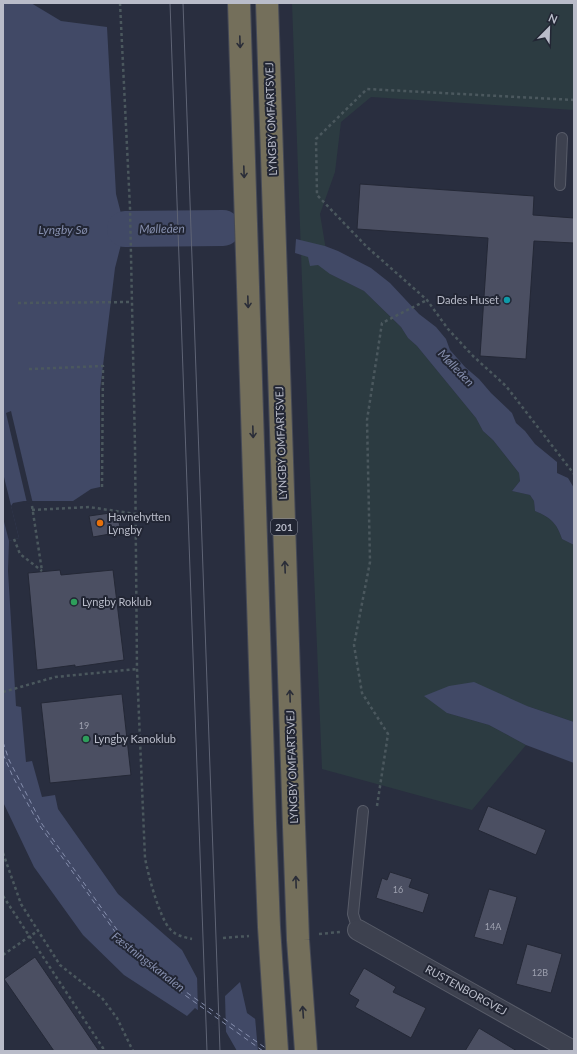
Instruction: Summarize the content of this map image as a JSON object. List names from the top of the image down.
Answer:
{
  "streets": {
    "highway": ["LYNGBY OMFARTSVEJ", "201"],
    "street": ["RUSTENBORGVEJ"]
  },
  "water": ["Mølleåen", "Lyngby Sø", "Fæstningskanalen"],
  "places": [
    "Dades Huset",
    "Havnehytten Lyngby",
    "Lyngby Roklub",
    "Lyngby Kanoklub"
  ],
  "house_numbers": [
    "19",
    "16",
    "14A",
    "12B"
  ],
  "north": "top right"
}
